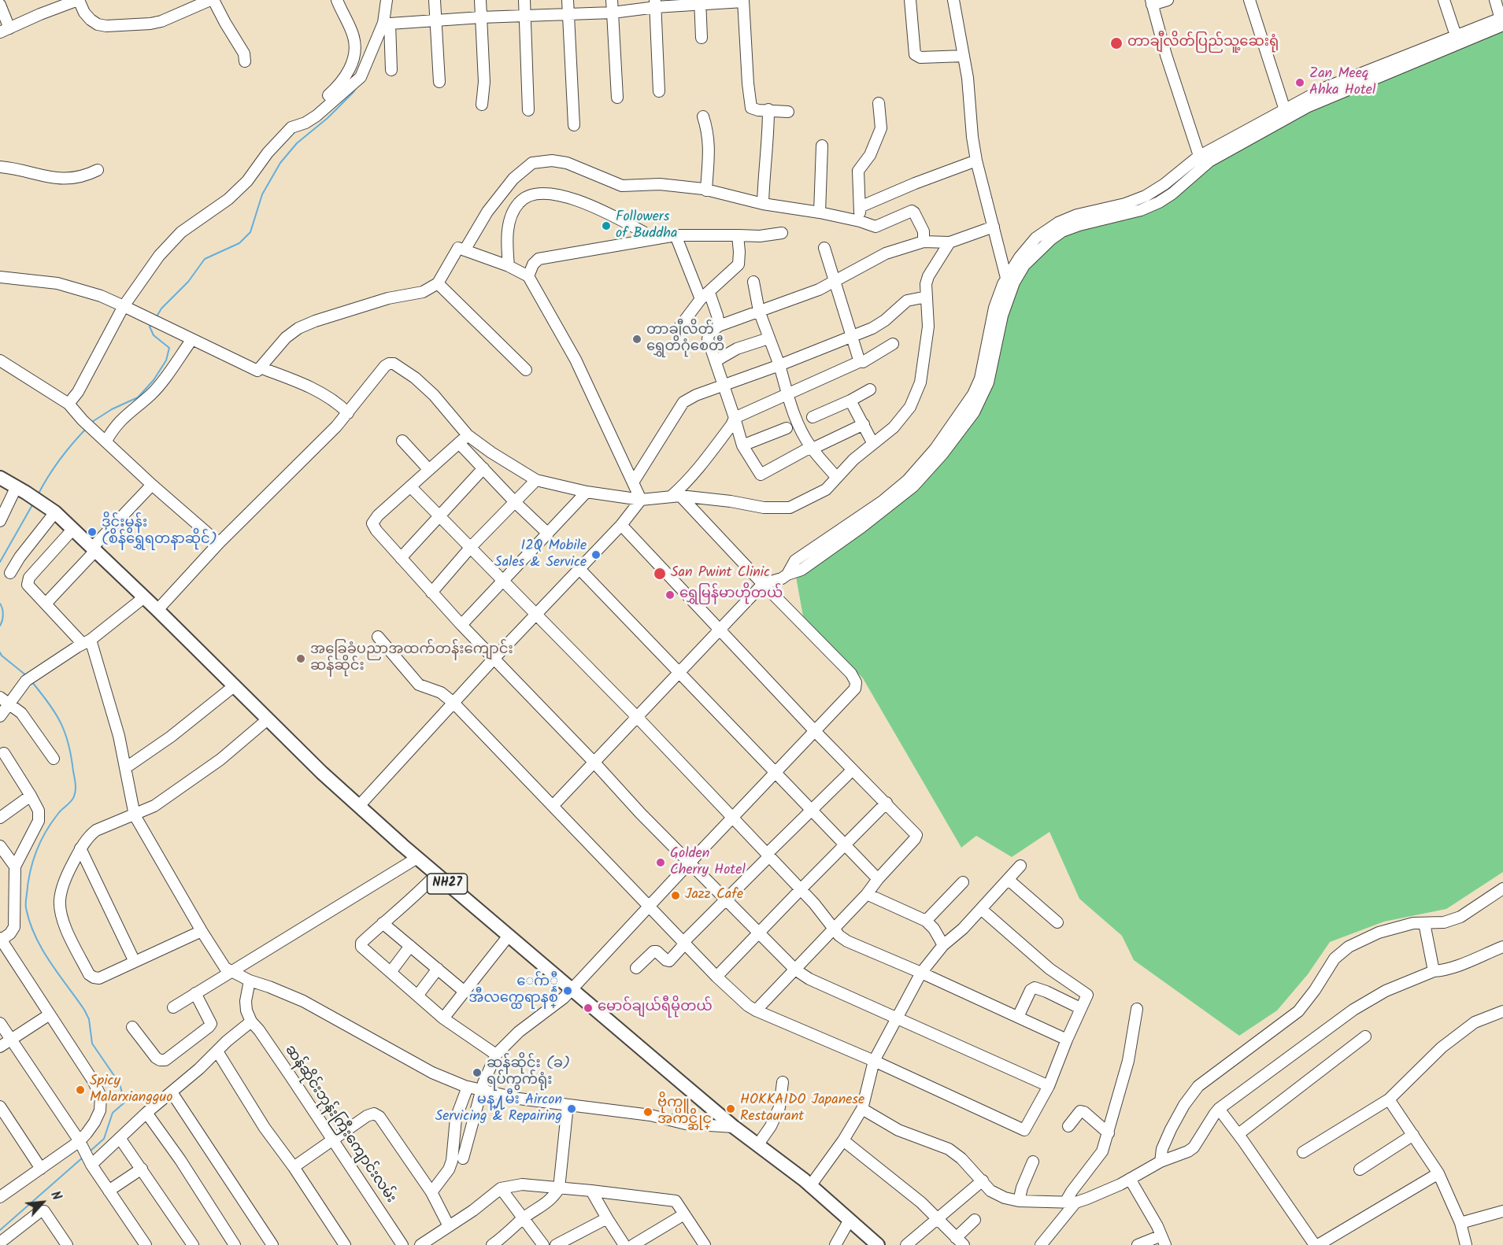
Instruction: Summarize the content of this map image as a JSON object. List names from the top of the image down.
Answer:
{
  "streets": {
    "main road": ["NH27"],
    "street": ["ဆန်ဆိုင်းဘုန်းကြီးကျောင်းလမ်း"]
  },
  "places": [
    "တာချီလိတ်ပြည်သူ့ဆေးရုံ",
    "Zan Meeq Ahka Hotel",
    "Followers of Buddha",
    "တာချီလိတ် ရွှေတိဂုံစေတီ",
    "ဒိုင်းမွန်း (စိန်ရွှေရတနာဆိုင်)",
    "I2Q Mobile Sales & Service",
    "San Pwint Clinic",
    "ရွှေမြန်မာဟိုတယ်",
    "အခြေခံပညာအထက်တန်းကျောင်း ဆန်ဆိုင်း",
    "Golden Cherry Hotel",
    "Jazz Cafe",
    "ေဂ်ာ္နီ အီလက္ထေရာနစ္",
    "မောဝ်ချယ်ရီမိုတယ်",
    "ဆန်ဆိုင်း (ခ) ရပ်ကွက်ရုံး",
    "Spicy Malarxiangguo",
    "မန္႔မီး Aircon Servicing & Repairing",
    "HOKKAIDO Japanese Restaurant",
    "ဗိုက္ပူ အကင္ဆိုင္"
  ],
  "north": "top right"
}
